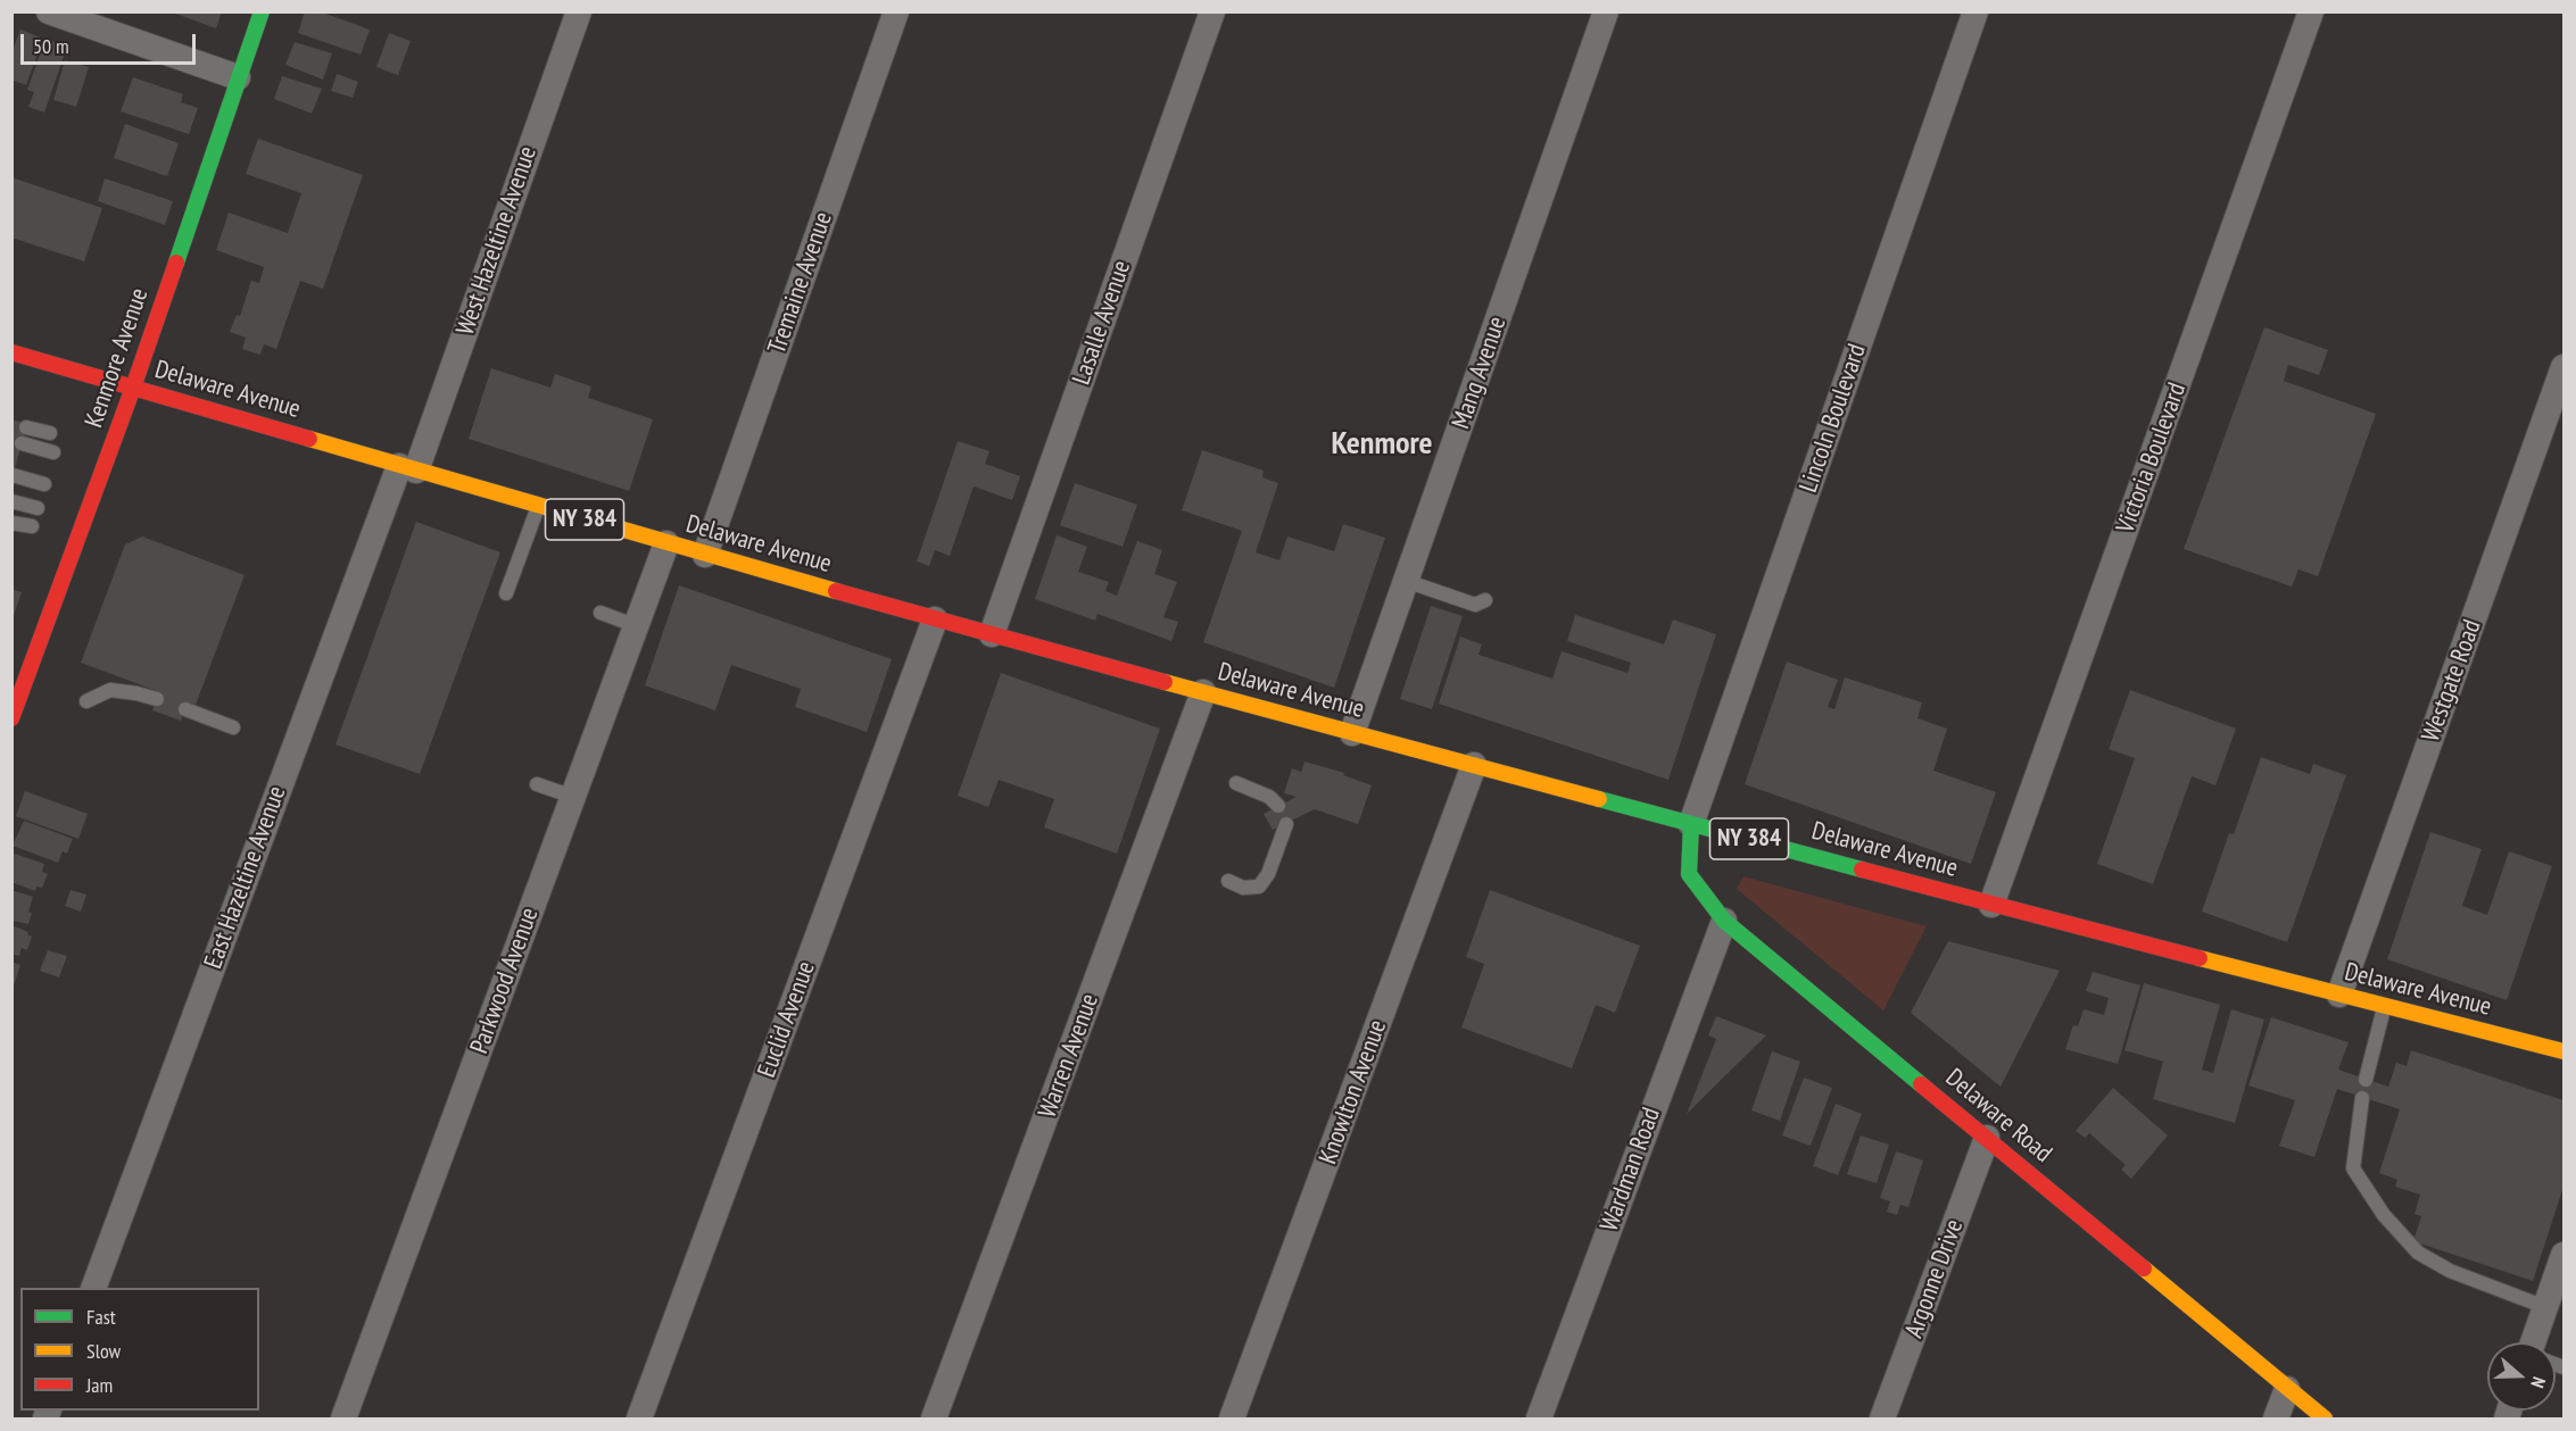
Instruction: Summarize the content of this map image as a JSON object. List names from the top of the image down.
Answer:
{
  "streets": {
    "main road": [
      "Kenmore Avenue",
      "Delaware Avenue",
      "NY 384",
      "Delaware Road"
    ],
    "street": [
      "West Hazeltine Avenue",
      "Tremaine Avenue",
      "Lasalle Avenue",
      "Mang Avenue",
      "Lincoln Boulevard",
      "Victoria Boulevard",
      "Westgate Road",
      "East Hazeltine Avenue",
      "Parkwood Avenue",
      "Euclid Avenue",
      "Warren Avenue",
      "Knowlton Avenue",
      "Wardman Road",
      "Argonne Drive"
    ]
  },
  "crossings": [
    ["West Hazeltine Avenue", "Delaware Avenue"],
    ["West Hazeltine Avenue", "East Hazeltine Avenue"],
    ["Tremaine Avenue", "Delaware Avenue"],
    ["Lasalle Avenue", "Delaware Avenue"],
    ["Kenmore Avenue", "Delaware Avenue"],
    ["Mang Avenue", "Delaware Avenue"],
    ["Delaware Avenue", "Lincoln Boulevard"],
    ["Delaware Avenue", "Victoria Boulevard"],
    ["Delaware Avenue", "Westgate Road"],
    ["Delaware Avenue", "East Hazeltine Avenue"],
    ["Delaware Avenue", "Parkwood Avenue"],
    ["Delaware Avenue", "Euclid Avenue"],
    ["Delaware Avenue", "Warren Avenue"],
    ["Delaware Avenue", "Knowlton Avenue"],
    ["Delaware Avenue", "Delaware Road"],
    ["Lincoln Boulevard", "Delaware Road"],
    ["Delaware Road", "Wardman Road"],
    ["Delaware Road", "Argonne Drive"]
  ],
  "districts": ["Kenmore"],
  "legend": ["Fast", "Slow", "Jam"],
  "scale_bar": "50 m",
  "north": "right"
}
